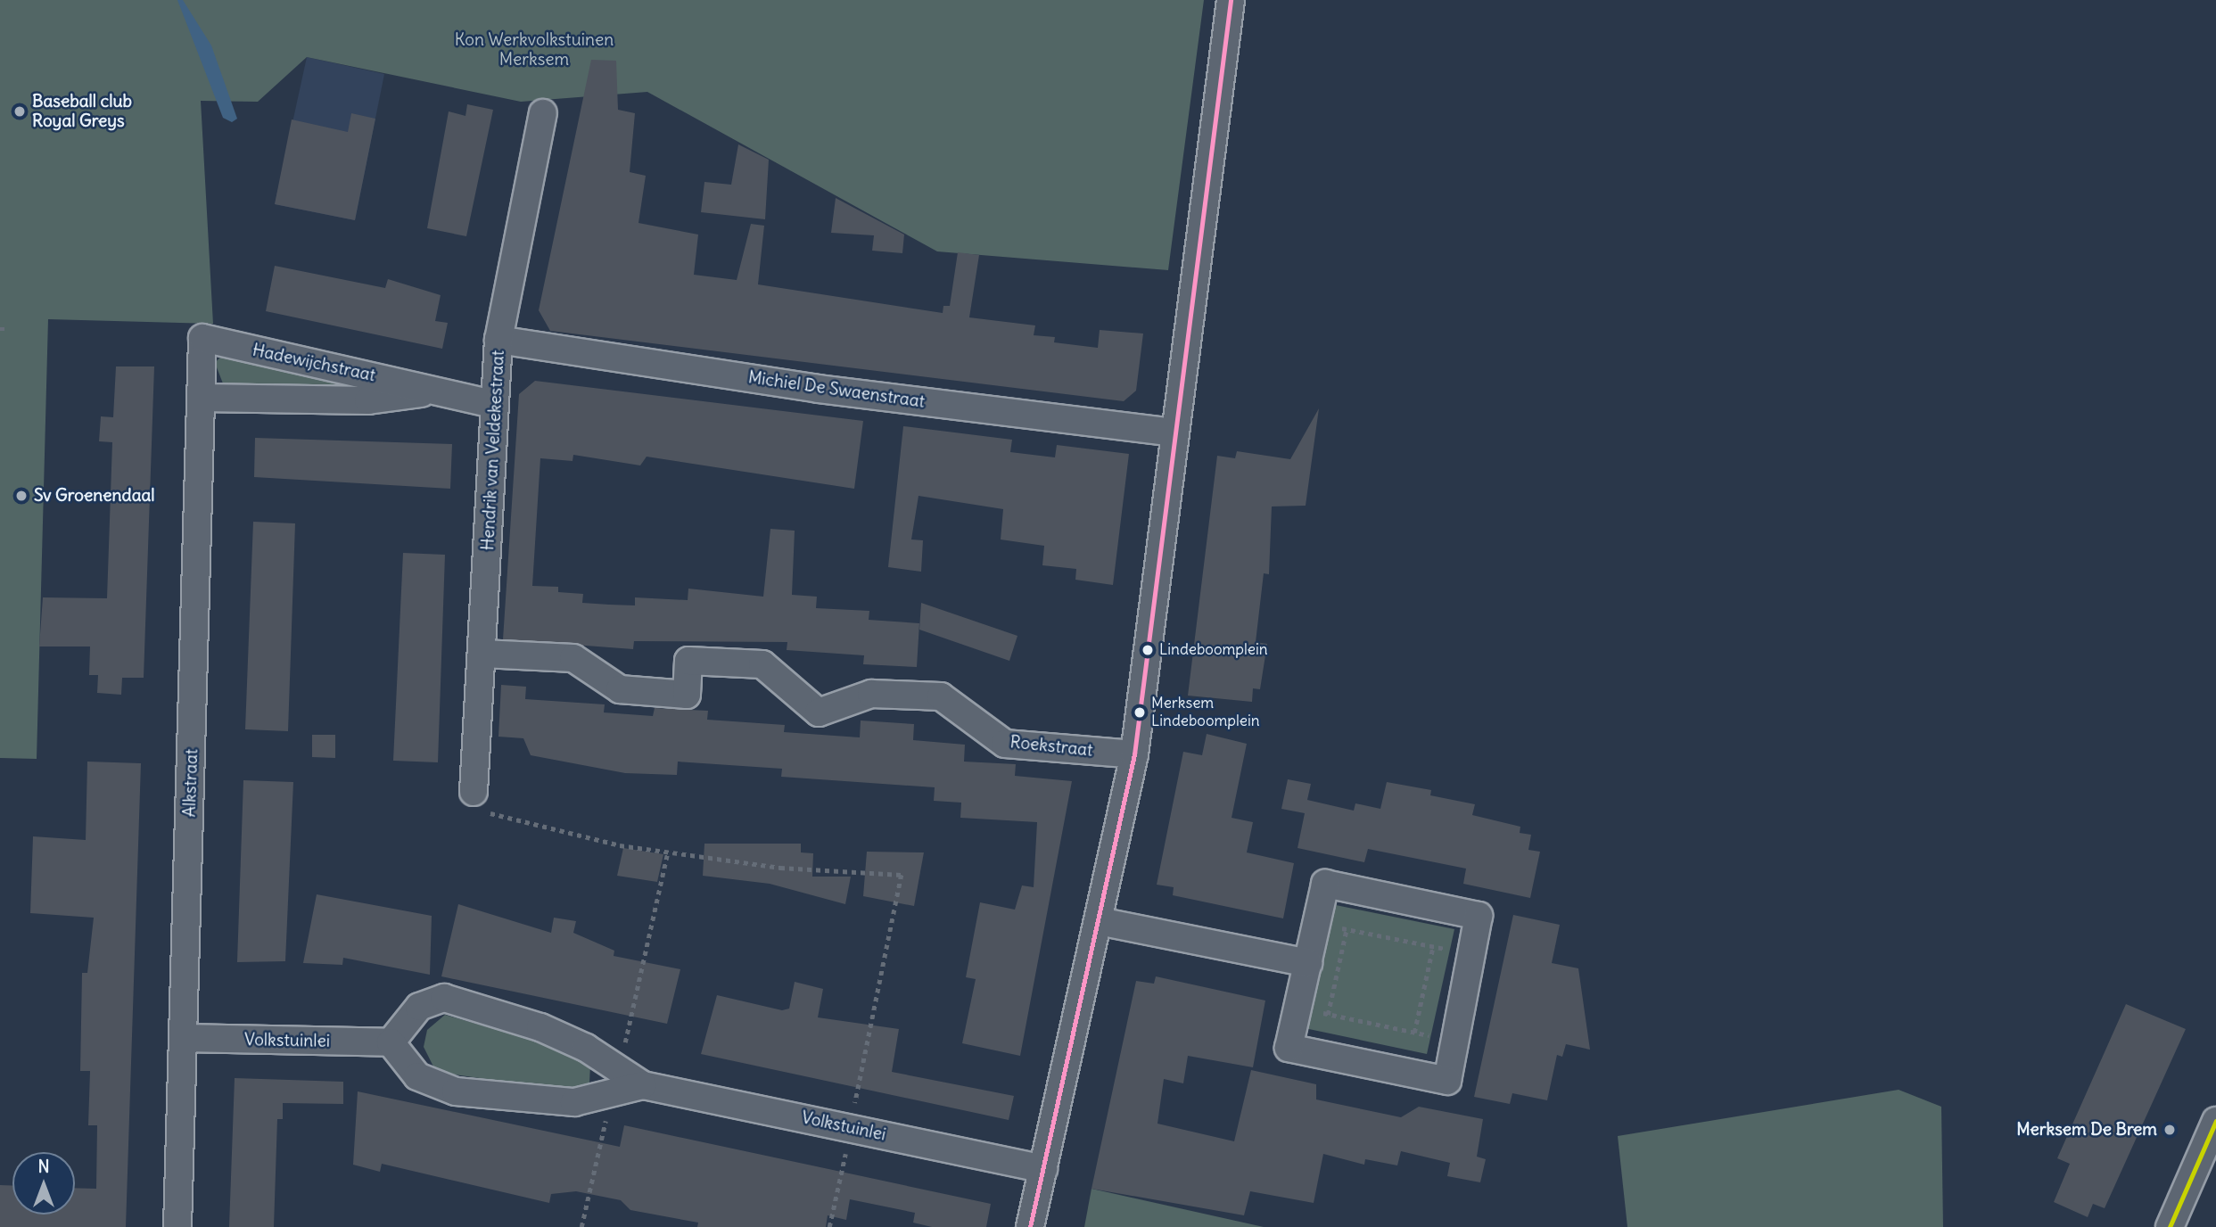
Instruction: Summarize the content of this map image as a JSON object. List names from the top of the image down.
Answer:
{
  "streets": {
    "street": [
      "Hadewijchstraat",
      "Michiel De Swaenstraat",
      "Hendrik van Veldekestraat",
      "Roekstraat",
      "Alkstraat",
      "Volkstuinlei"
    ]
  },
  "crossings": [
    ["Hadewijchstraat", "Hendrik van Veldekestraat"],
    ["Hadewijchstraat", "Alkstraat"],
    ["Michiel De Swaenstraat", "Hendrik van Veldekestraat"],
    ["Hendrik van Veldekestraat", "Roekstraat"],
    ["Alkstraat", "Volkstuinlei"]
  ],
  "parks": ["Kon Werkvolkstuinen Merksem"],
  "places": [
    "Baseball club Royal Greys",
    "Sv Groenendaal",
    "Lindeboomplein",
    "Merksem Lindeboomplein",
    "Merksem De Brem"
  ],
  "north": "top"
}
